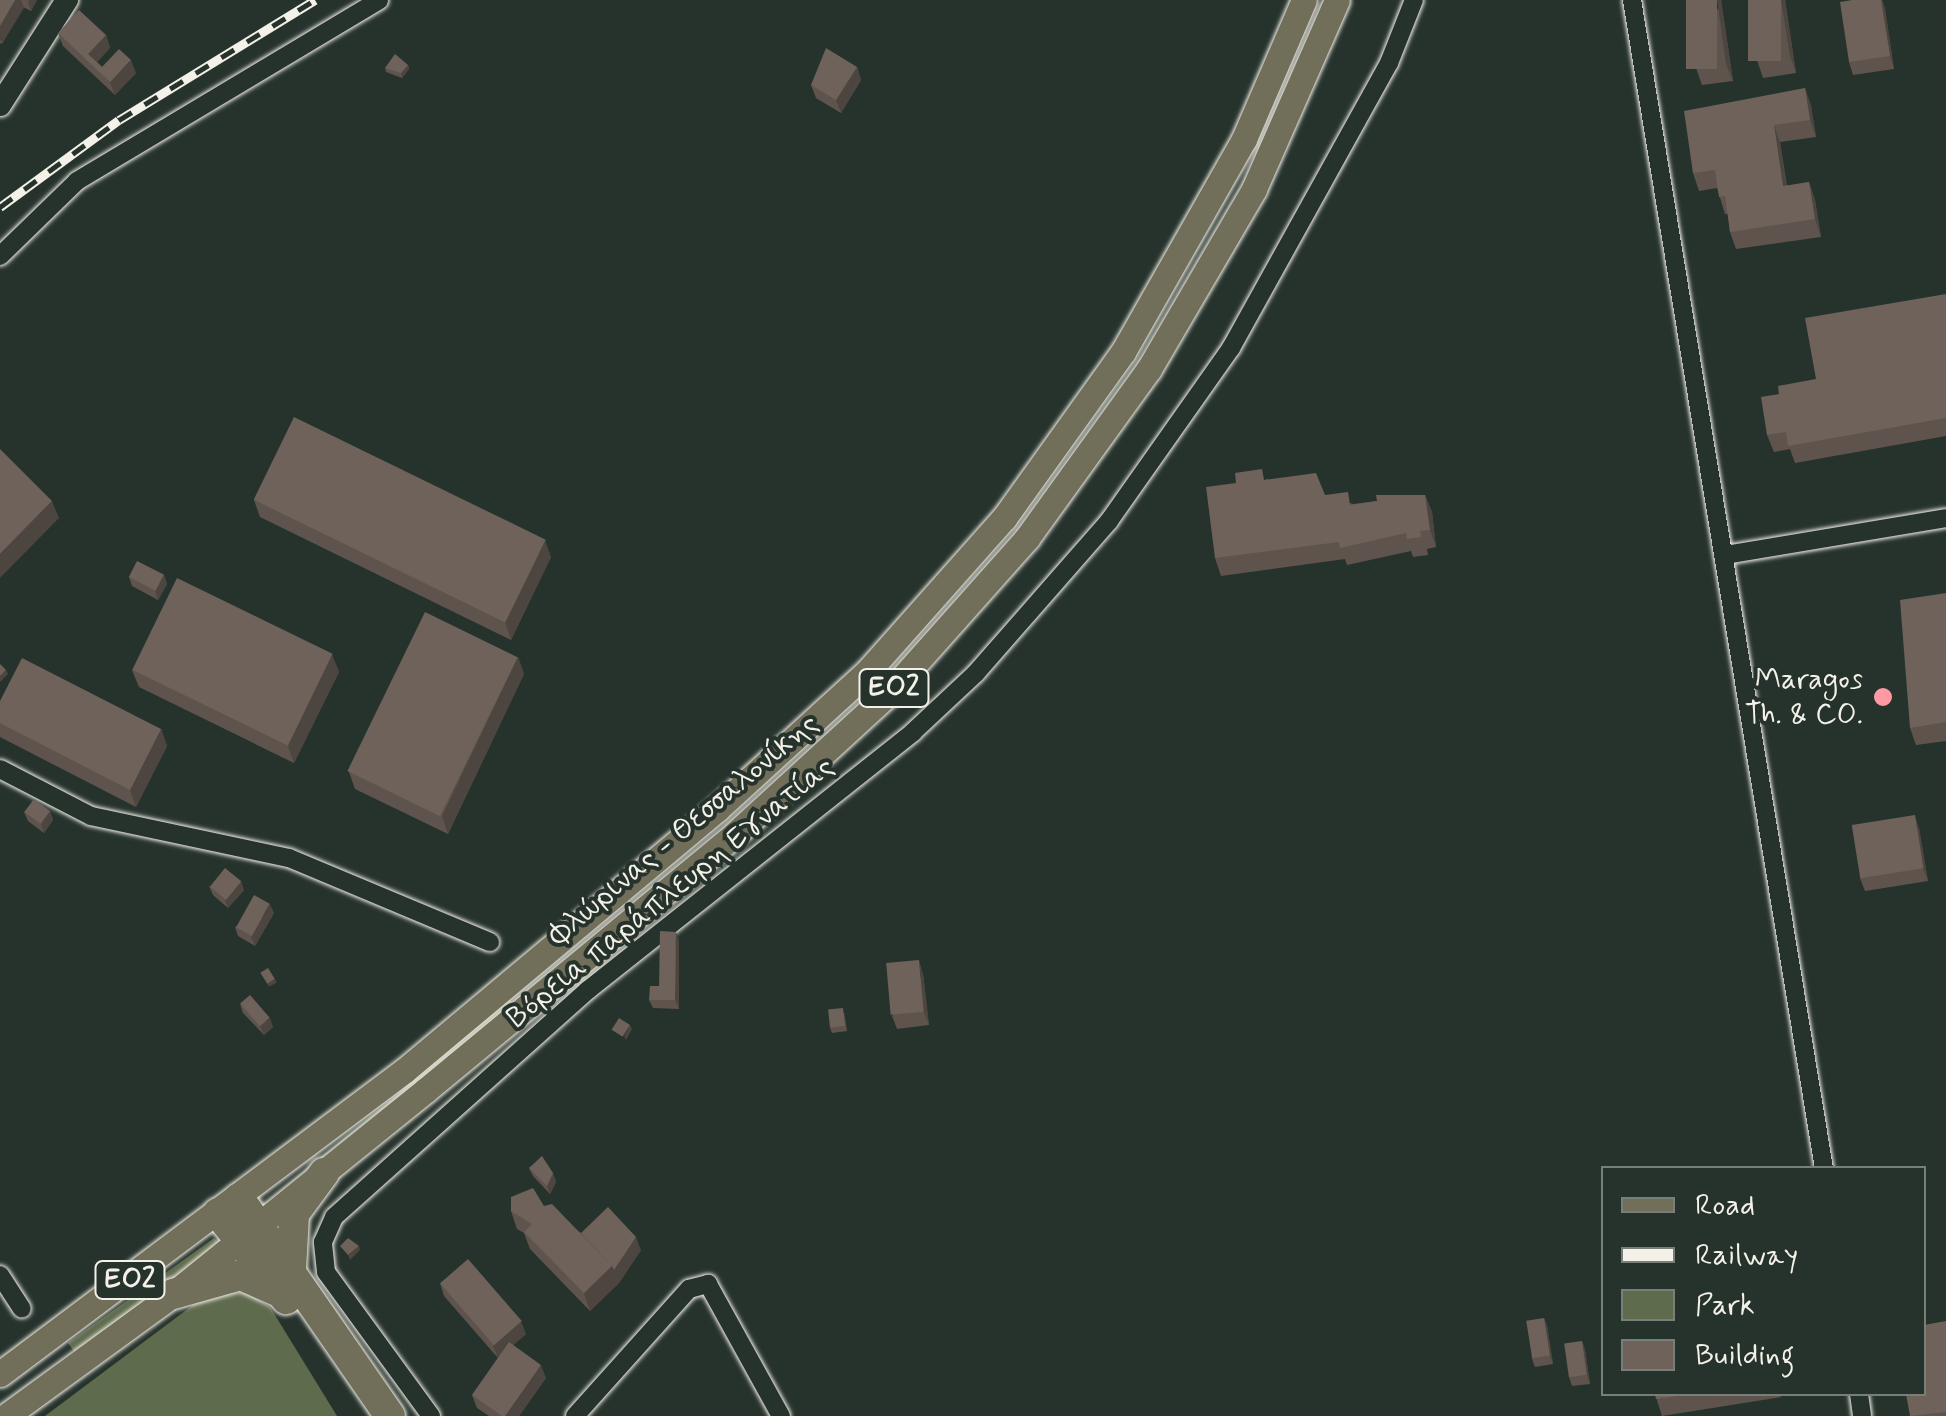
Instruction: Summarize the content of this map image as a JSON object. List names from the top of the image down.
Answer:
{
  "streets": {
    "main road": ["ΕΟ2", "Φλώρινας - Θεσσαλονίκης"],
    "street": ["Βόρεια παράπλευρη Εγνατίας"]
  },
  "places": ["Maragos Th. & CO."],
  "legend": [
    "Road",
    "Railway",
    "Park",
    "Building"
  ]
}
